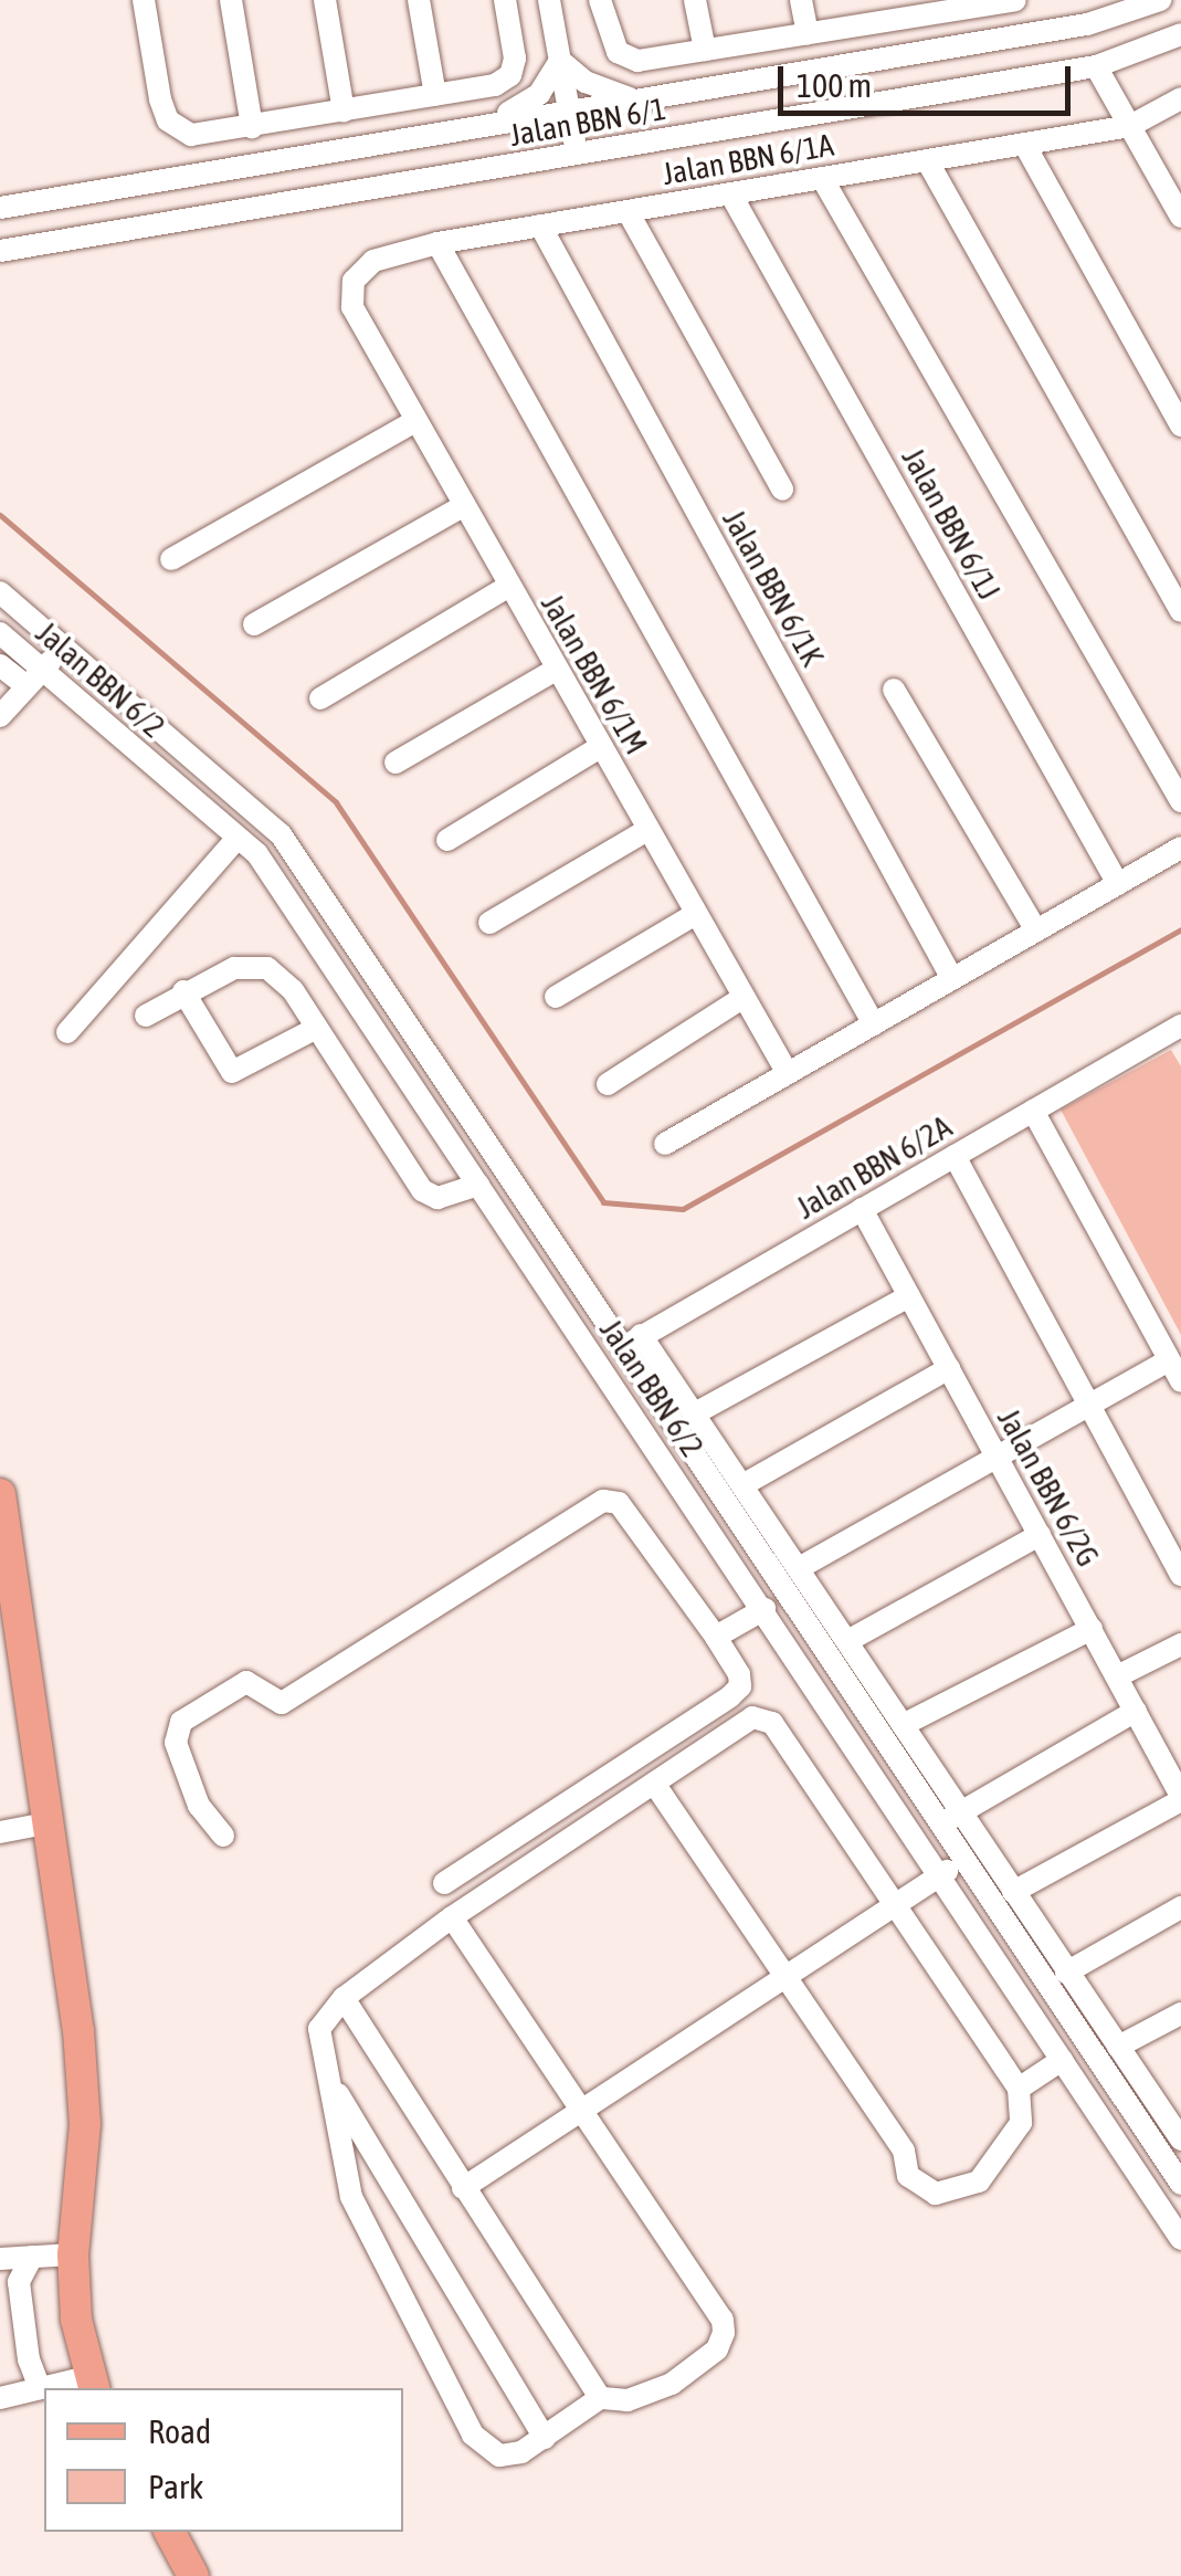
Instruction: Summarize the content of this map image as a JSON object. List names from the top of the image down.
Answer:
{
  "streets": {
    "street": [
      "Jalan BBN 6/1",
      "Jalan BBN 6/1A",
      "Jalan BBN 6/1J",
      "Jalan BBN 6/1K",
      "Jalan BBN 6/1M",
      "Jalan BBN 6/2",
      "Jalan BBN 6/2A",
      "Jalan BBN 6/2G"
    ]
  },
  "crossings": [
    ["Jalan BBN 6/1A", "Jalan BBN 6/1J"],
    ["Jalan BBN 6/1A", "Jalan BBN 6/1K"],
    ["Jalan BBN 6/1A", "Jalan BBN 6/1M"],
    ["Jalan BBN 6/2", "Jalan BBN 6/2A"],
    ["Jalan BBN 6/2A", "Jalan BBN 6/2G"]
  ],
  "legend": ["Road", "Park"],
  "scale_bar": "100 m"
}
